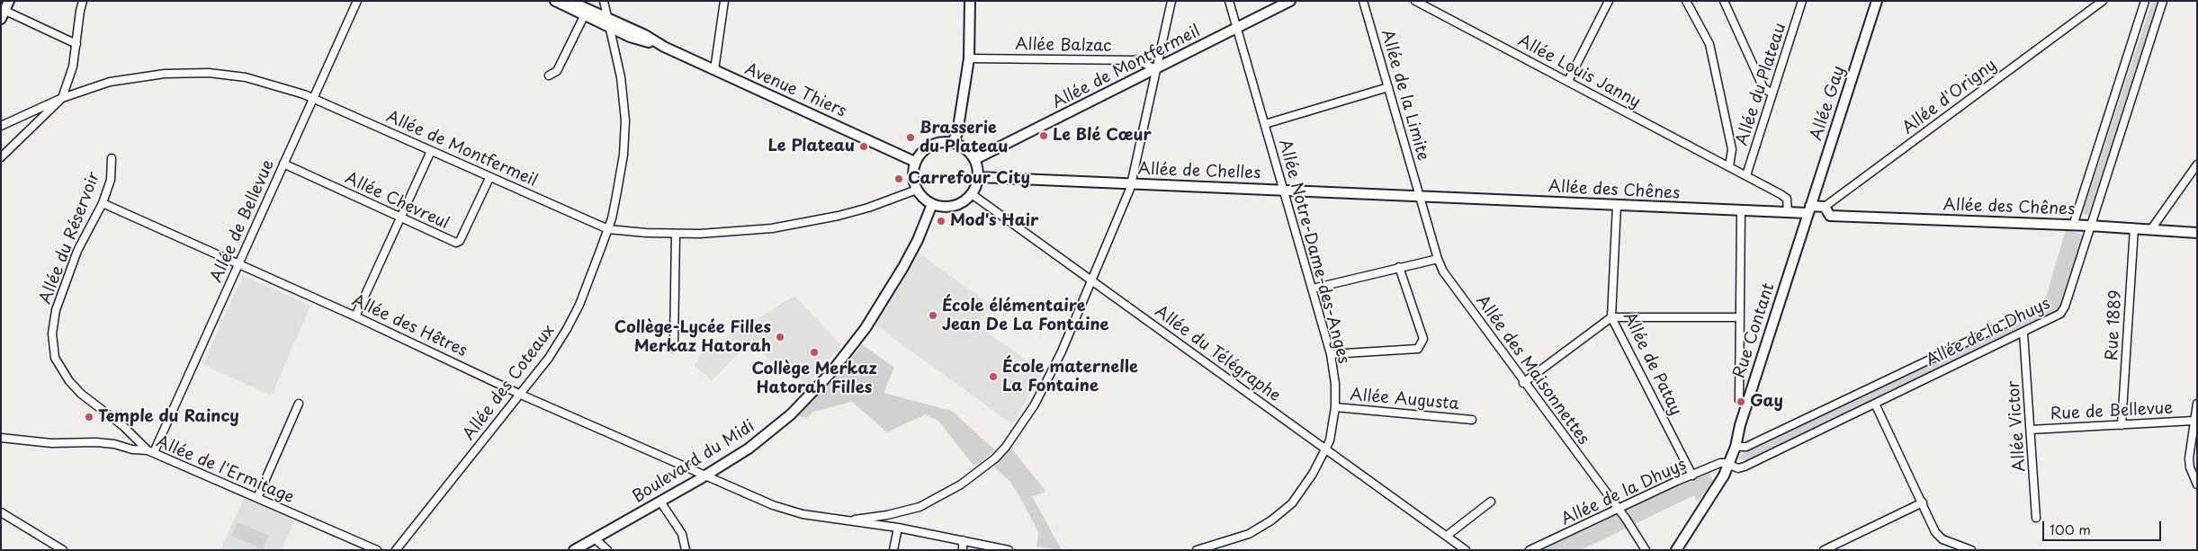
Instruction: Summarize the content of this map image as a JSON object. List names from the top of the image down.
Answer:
{
  "streets": {
    "main road": [
      "Allée de Montfermeil",
      "Avenue Thiers",
      "Allée Gay",
      "Allée de Chelles",
      "Allée des Chênes",
      "Rue Contant",
      "Boulevard du Midi"
    ],
    "street": [
      "Allée Balzac",
      "Allée Louis Janny",
      "Allée du Plateau",
      "Allée de la Limite",
      "Allée d'Origny",
      "Allée Chevreul",
      "Allée de Bellevue",
      "Allée du Réservoir",
      "Allée Notre-Dame-des-Anges",
      "Rue 1889",
      "Allée des Hêtres",
      "Allée de la Dhuys",
      "Allée du Télégraphe",
      "Allée de Patay",
      "Allée des Maisonnettes",
      "Allée des Coteaux",
      "Allée Augusta",
      "Rue de Bellevue",
      "Allée Victor",
      "Allée de l'Ermitage"
    ]
  },
  "crossings": [
    ["Allée Balzac", "Allée de Montfermeil"],
    ["Allée de Montfermeil", "Avenue Thiers"],
    ["Allée de Montfermeil", "Allée de Chelles"],
    ["Allée de Montfermeil", "Allée Chevreul"],
    ["Allée de Montfermeil", "Allée de Bellevue"],
    ["Allée de Montfermeil", "Allée Notre-Dame-des-Anges"],
    ["Allée de Montfermeil", "Allée du Télégraphe"],
    ["Allée de Montfermeil", "Allée des Coteaux"],
    ["Allée de Montfermeil", "Boulevard du Midi"],
    ["Allée Louis Janny", "Allée du Plateau"],
    ["Allée Louis Janny", "Allée des Chênes"],
    ["Avenue Thiers", "Allée de Chelles"],
    ["Avenue Thiers", "Allée du Télégraphe"],
    ["Avenue Thiers", "Allée des Coteaux"],
    ["Avenue Thiers", "Boulevard du Midi"],
    ["Allée de la Limite", "Allée de Chelles"],
    ["Allée de la Limite", "Allée des Chênes"],
    ["Allée de la Limite", "Allée des Maisonnettes"],
    ["Allée d'Origny", "Allée des Chênes"],
    ["Allée Gay", "Allée des Chênes"],
    ["Allée Gay", "Rue Contant"],
    ["Allée de Chelles", "Allée des Chênes"],
    ["Allée de Chelles", "Allée Notre-Dame-des-Anges"],
    ["Allée de Chelles", "Allée du Télégraphe"],
    ["Allée de Chelles", "Allée des Maisonnettes"],
    ["Allée de Chelles", "Boulevard du Midi"],
    ["Allée des Chênes", "Rue 1889"],
    ["Allée des Chênes", "Rue Contant"],
    ["Allée des Chênes", "Allée de la Dhuys"],
    ["Allée des Chênes", "Allée de Patay"],
    ["Allée des Chênes", "Allée des Maisonnettes"],
    ["Allée Chevreul", "Allée de Bellevue"],
    ["Allée de Bellevue", "Allée du Réservoir"],
    ["Allée de Bellevue", "Allée des Hêtres"],
    ["Allée de Bellevue", "Allée de l'Ermitage"],
    ["Allée du Réservoir", "Allée des Hêtres"],
    ["Allée du Réservoir", "Allée de l'Ermitage"],
    ["Allée Notre-Dame-des-Anges", "Allée du Télégraphe"],
    ["Allée Notre-Dame-des-Anges", "Allée Augusta"],
    ["Rue 1889", "Rue de Bellevue"],
    ["Allée des Hêtres", "Allée des Coteaux"],
    ["Allée des Hêtres", "Boulevard du Midi"],
    ["Rue Contant", "Allée de la Dhuys"],
    ["Allée de la Dhuys", "Allée de Patay"],
    ["Allée de la Dhuys", "Allée des Maisonnettes"],
    ["Allée de la Dhuys", "Allée Victor"],
    ["Allée du Télégraphe", "Boulevard du Midi"],
    ["Rue de Bellevue", "Allée Victor"]
  ],
  "places": [
    "Le Blé Cœur",
    "Brasserie du Plateau",
    "Le Plateau",
    "Carrefour City",
    "Mod's Hair",
    "École élémentaire Jean De La Fontaine",
    "Collège-Lycée Filles Merkaz Hatorah",
    "Collège Merkaz Hatorah Filles",
    "École maternelle La Fontaine",
    "Gay",
    "Temple du Raincy"
  ],
  "scale_bar": "100 m"
}
